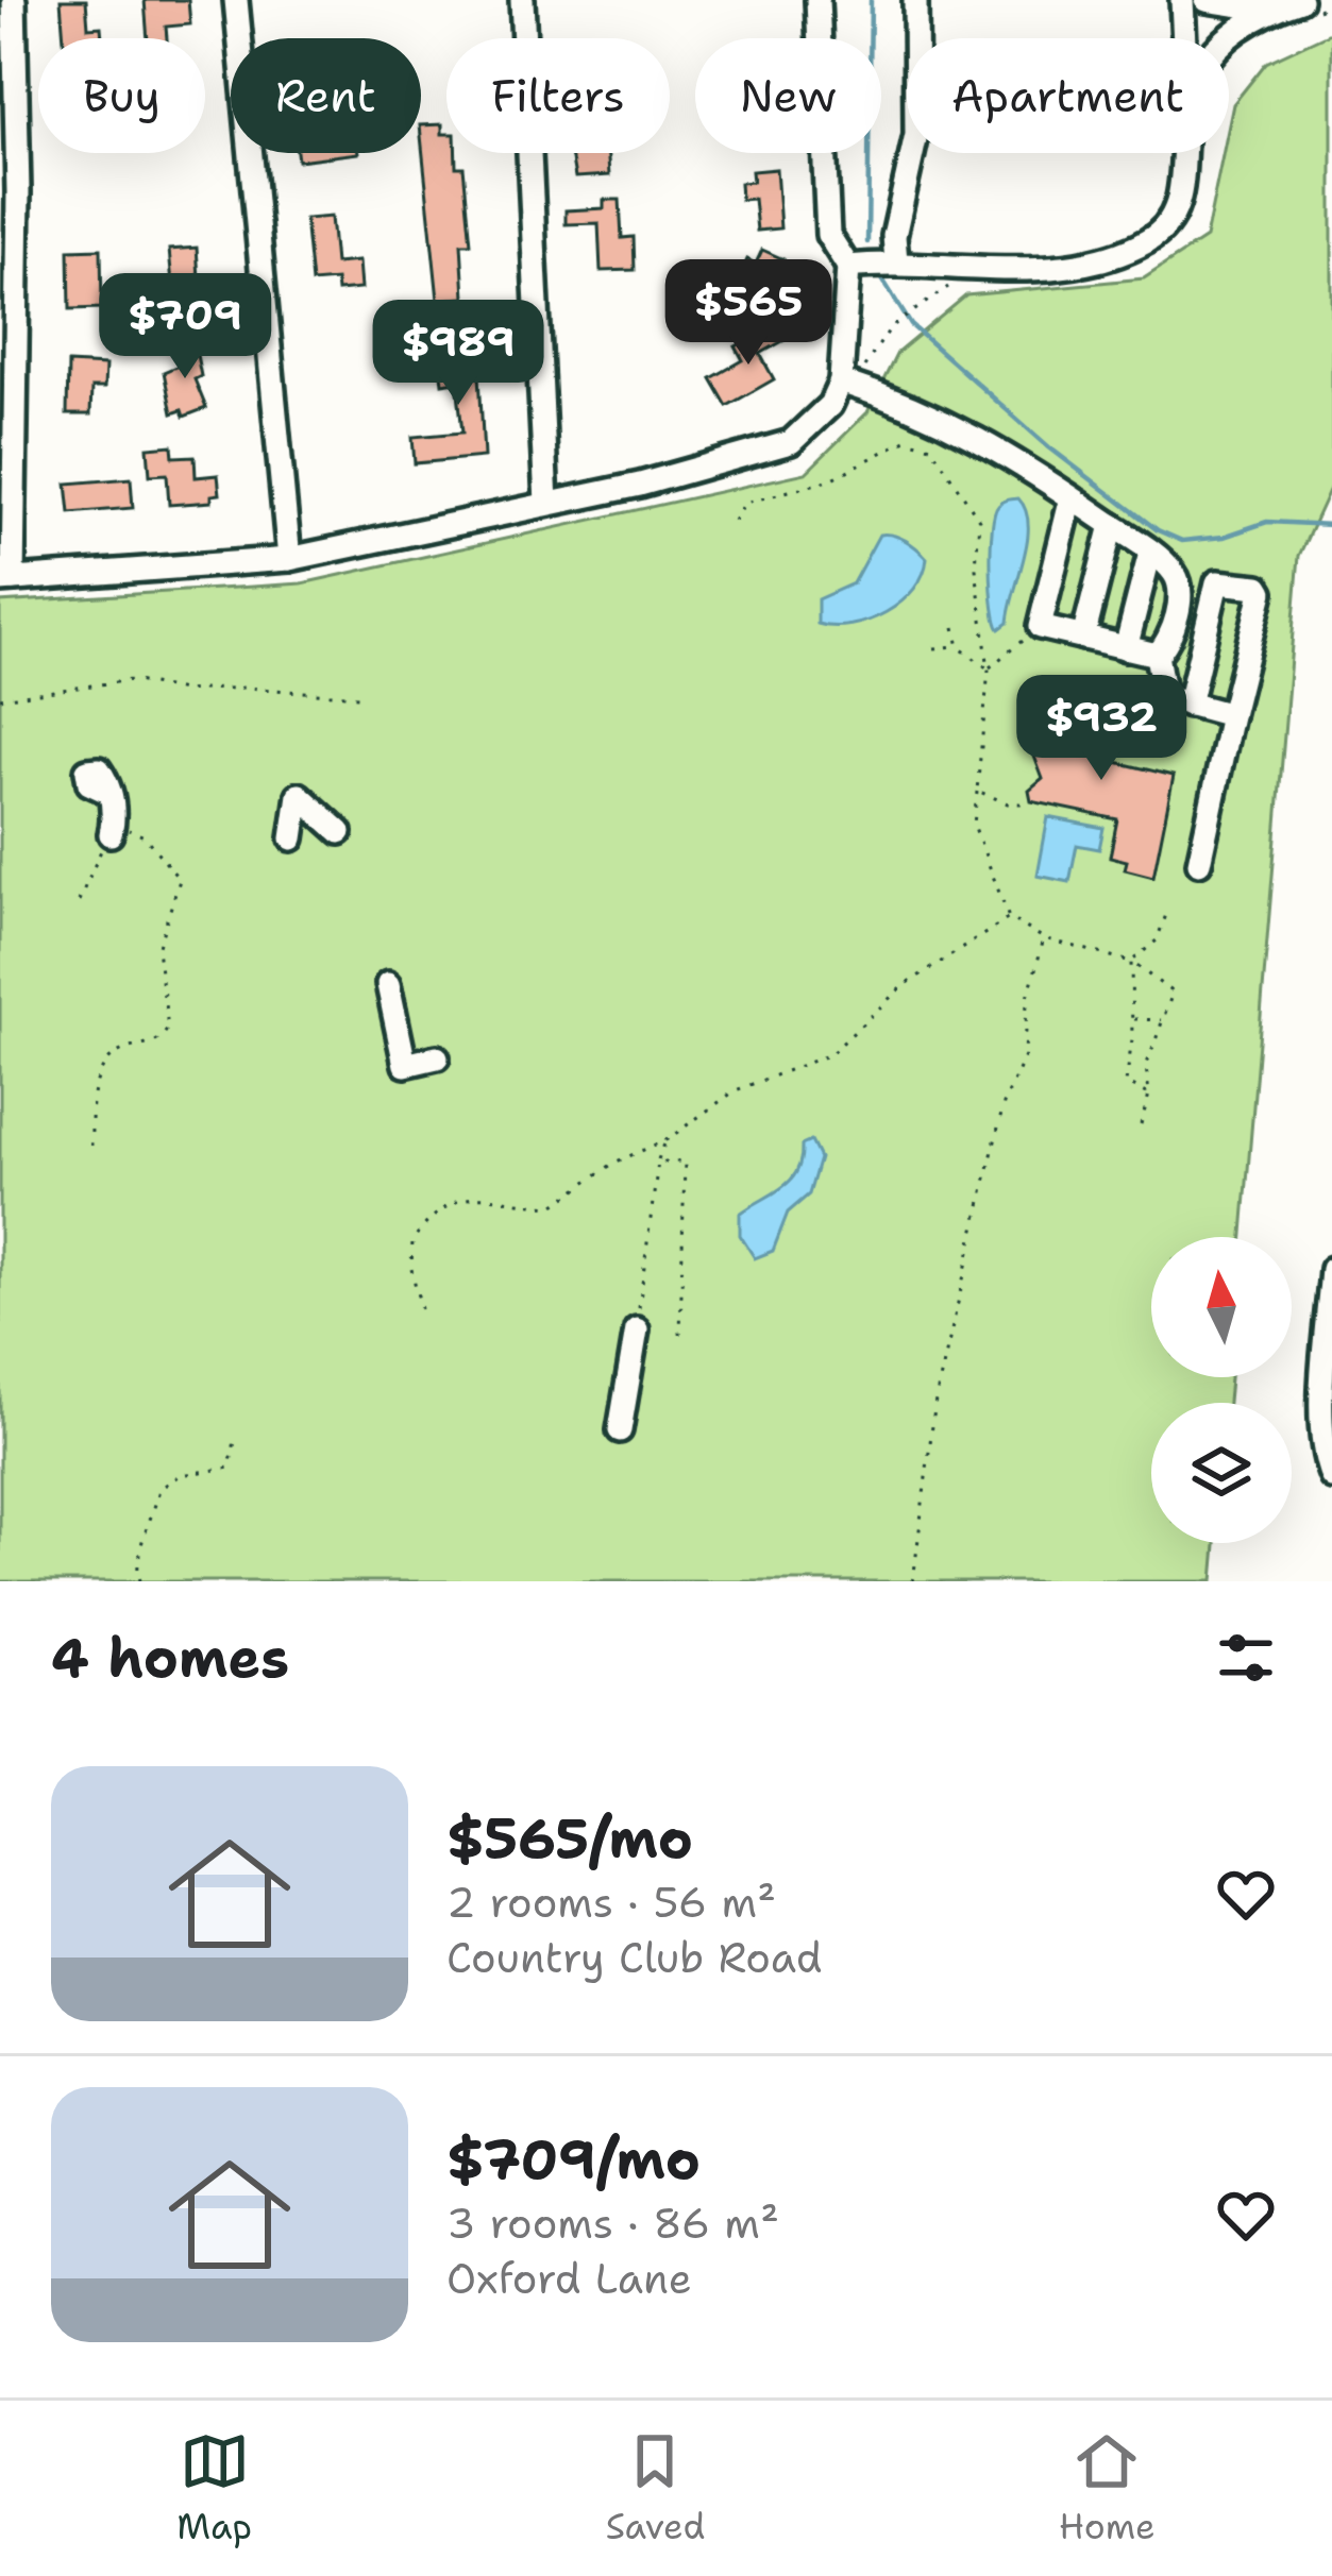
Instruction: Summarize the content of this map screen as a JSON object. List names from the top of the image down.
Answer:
{
  "north": "top",
  "page": {
    "chip": [
      "Buy",
      "Rent",
      "Filters",
      "New",
      "Apartment"
    ],
    "price": [
      "$565",
      "$709",
      "$989",
      "$932"
    ],
    "heading": "4 homes",
    "list": [
      {
        "name": "$565/mo",
        "note": "2 rooms · 56 m² · Country Club Road"
      },
      {
        "name": "$709/mo",
        "note": "3 rooms · 86 m² · Oxford Lane"
      }
    ],
    "tabs": ["Map", "Saved", "Home"]
  }
}
